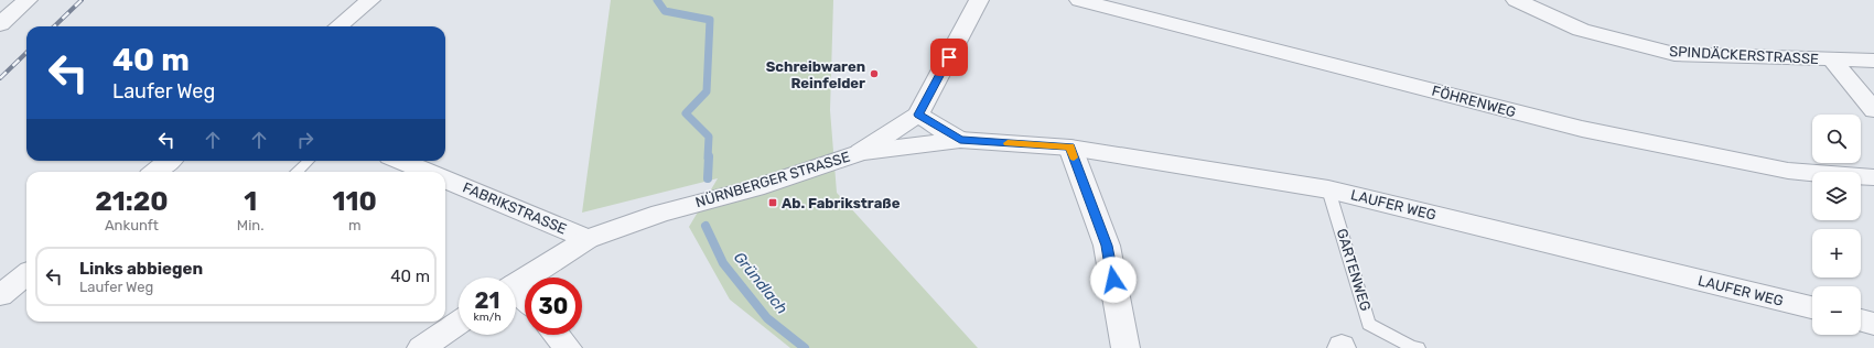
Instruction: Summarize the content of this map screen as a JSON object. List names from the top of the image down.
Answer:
{
  "streets": {
    "street": [
      "SPINDÄCKERSTRASSE",
      "FÖHRENWEG",
      "NÜRNBERGER STRASSE",
      "LAUFER WEG",
      "FABRIKSTRASSE"
    ],
    "lane": ["GARTENWEG"]
  },
  "crossings": [
    ["NÜRNBERGER STRASSE", "LAUFER WEG"],
    ["NÜRNBERGER STRASSE", "FABRIKSTRASSE"],
    ["LAUFER WEG", "GARTENWEG"]
  ],
  "water": ["Gründlach"],
  "places": {
    "other": ["Schreibwaren Reinfelder"],
    "transit": ["Ab. Fabrikstraße"]
  },
  "page": {
    "turn": ["40 m", "Laufer Weg"],
    "map_buttons": ["+", "−"],
    "eta": [
      "21:20",
      "Ankunft",
      "1",
      "Min.",
      "110",
      "m"
    ],
    "list": [
      {
        "name": "Links abbiegen",
        "note": "Laufer Weg",
        "value": "40 m"
      }
    ],
    "speed": "21 km/h",
    "limit": "30"
  }
}
